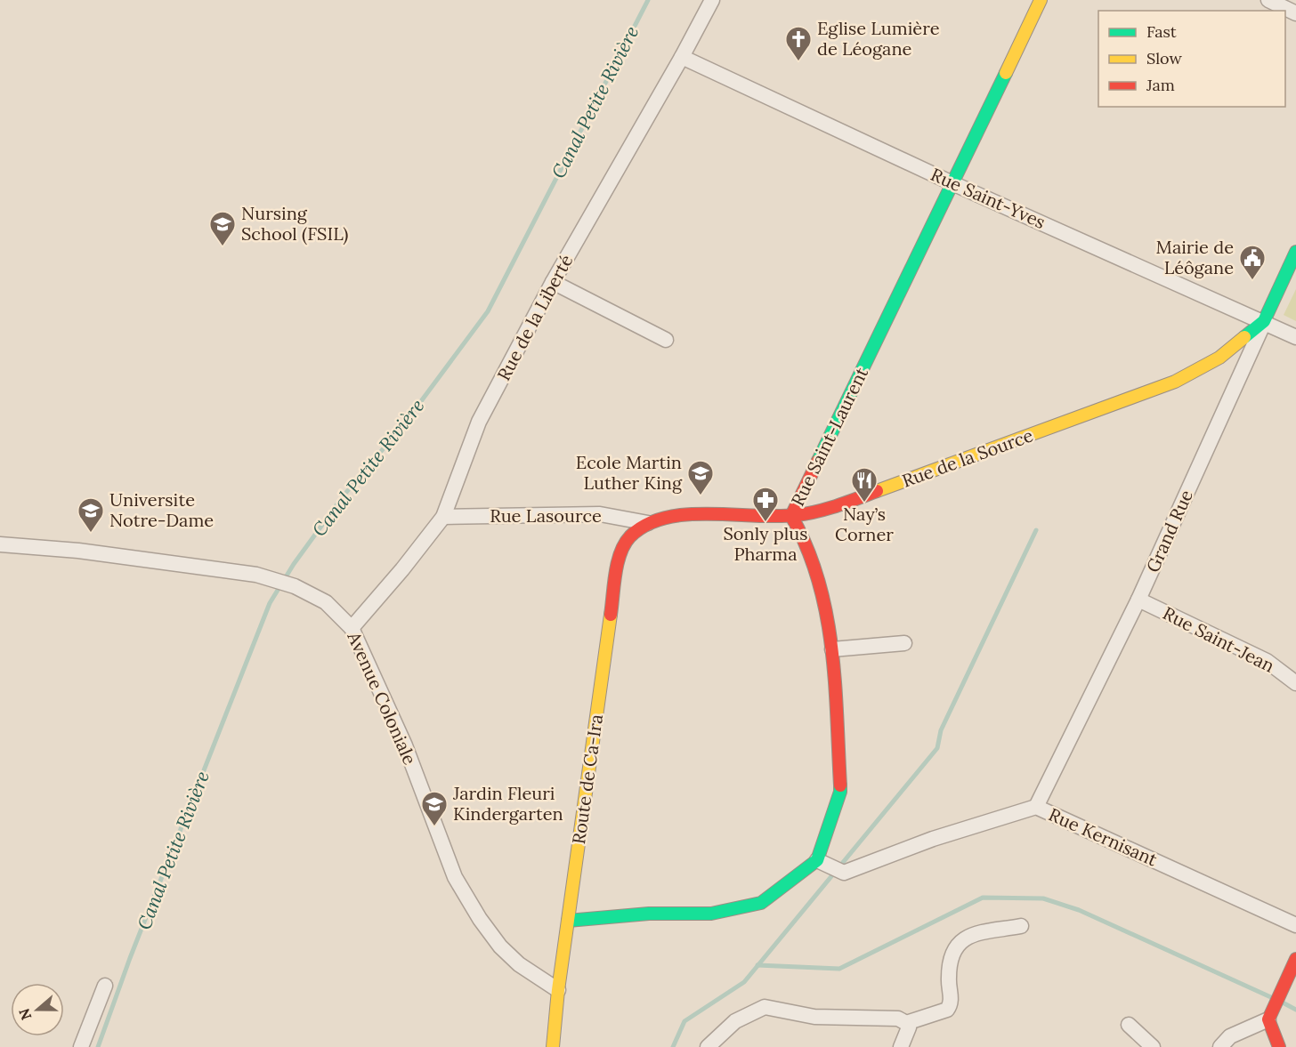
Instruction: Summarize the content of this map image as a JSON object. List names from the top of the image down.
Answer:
{
  "streets": {
    "street": [
      "Rue Saint-Yves",
      "Rue de la Liberté",
      "Rue Saint-Laurent",
      "Rue de la Source",
      "Rue Lasource",
      "Grand Rue",
      "Rue Saint-Jean",
      "Avenue Coloniale",
      "Route de Ca-Ira",
      "Rue Kernisant"
    ]
  },
  "crossings": [
    ["Rue Saint-Yves", "Rue de la Liberté"],
    ["Rue Saint-Yves", "Rue Saint-Laurent"],
    ["Rue Saint-Yves", "Rue de la Source"],
    ["Rue Saint-Yves", "Grand Rue"],
    ["Rue de la Liberté", "Rue Lasource"],
    ["Rue de la Liberté", "Avenue Coloniale"],
    ["Rue Saint-Laurent", "Rue de la Source"],
    ["Rue Saint-Laurent", "Rue Kernisant"],
    ["Rue de la Source", "Rue Lasource"],
    ["Rue de la Source", "Grand Rue"],
    ["Rue de la Source", "Route de Ca-Ira"],
    ["Rue Lasource", "Route de Ca-Ira"],
    ["Grand Rue", "Rue Saint-Jean"],
    ["Grand Rue", "Rue Kernisant"],
    ["Avenue Coloniale", "Route de Ca-Ira"]
  ],
  "water": ["Canal Petite Rivière"],
  "places": {
    "church": ["Eglise Lumière de Léogane"],
    "school or university": [
      "Nursing School (FSIL)",
      "Ecole Martin Luther King",
      "Universite Notre-Dame",
      "Jardin Fleuri Kindergarten"
    ],
    "public building": ["Mairie de Léôgane"],
    "restaurant": ["Nay’s Corner"],
    "pharmacy": ["Sonly plus Pharma"]
  },
  "legend": ["Fast", "Slow", "Jam"],
  "north": "left"
}
